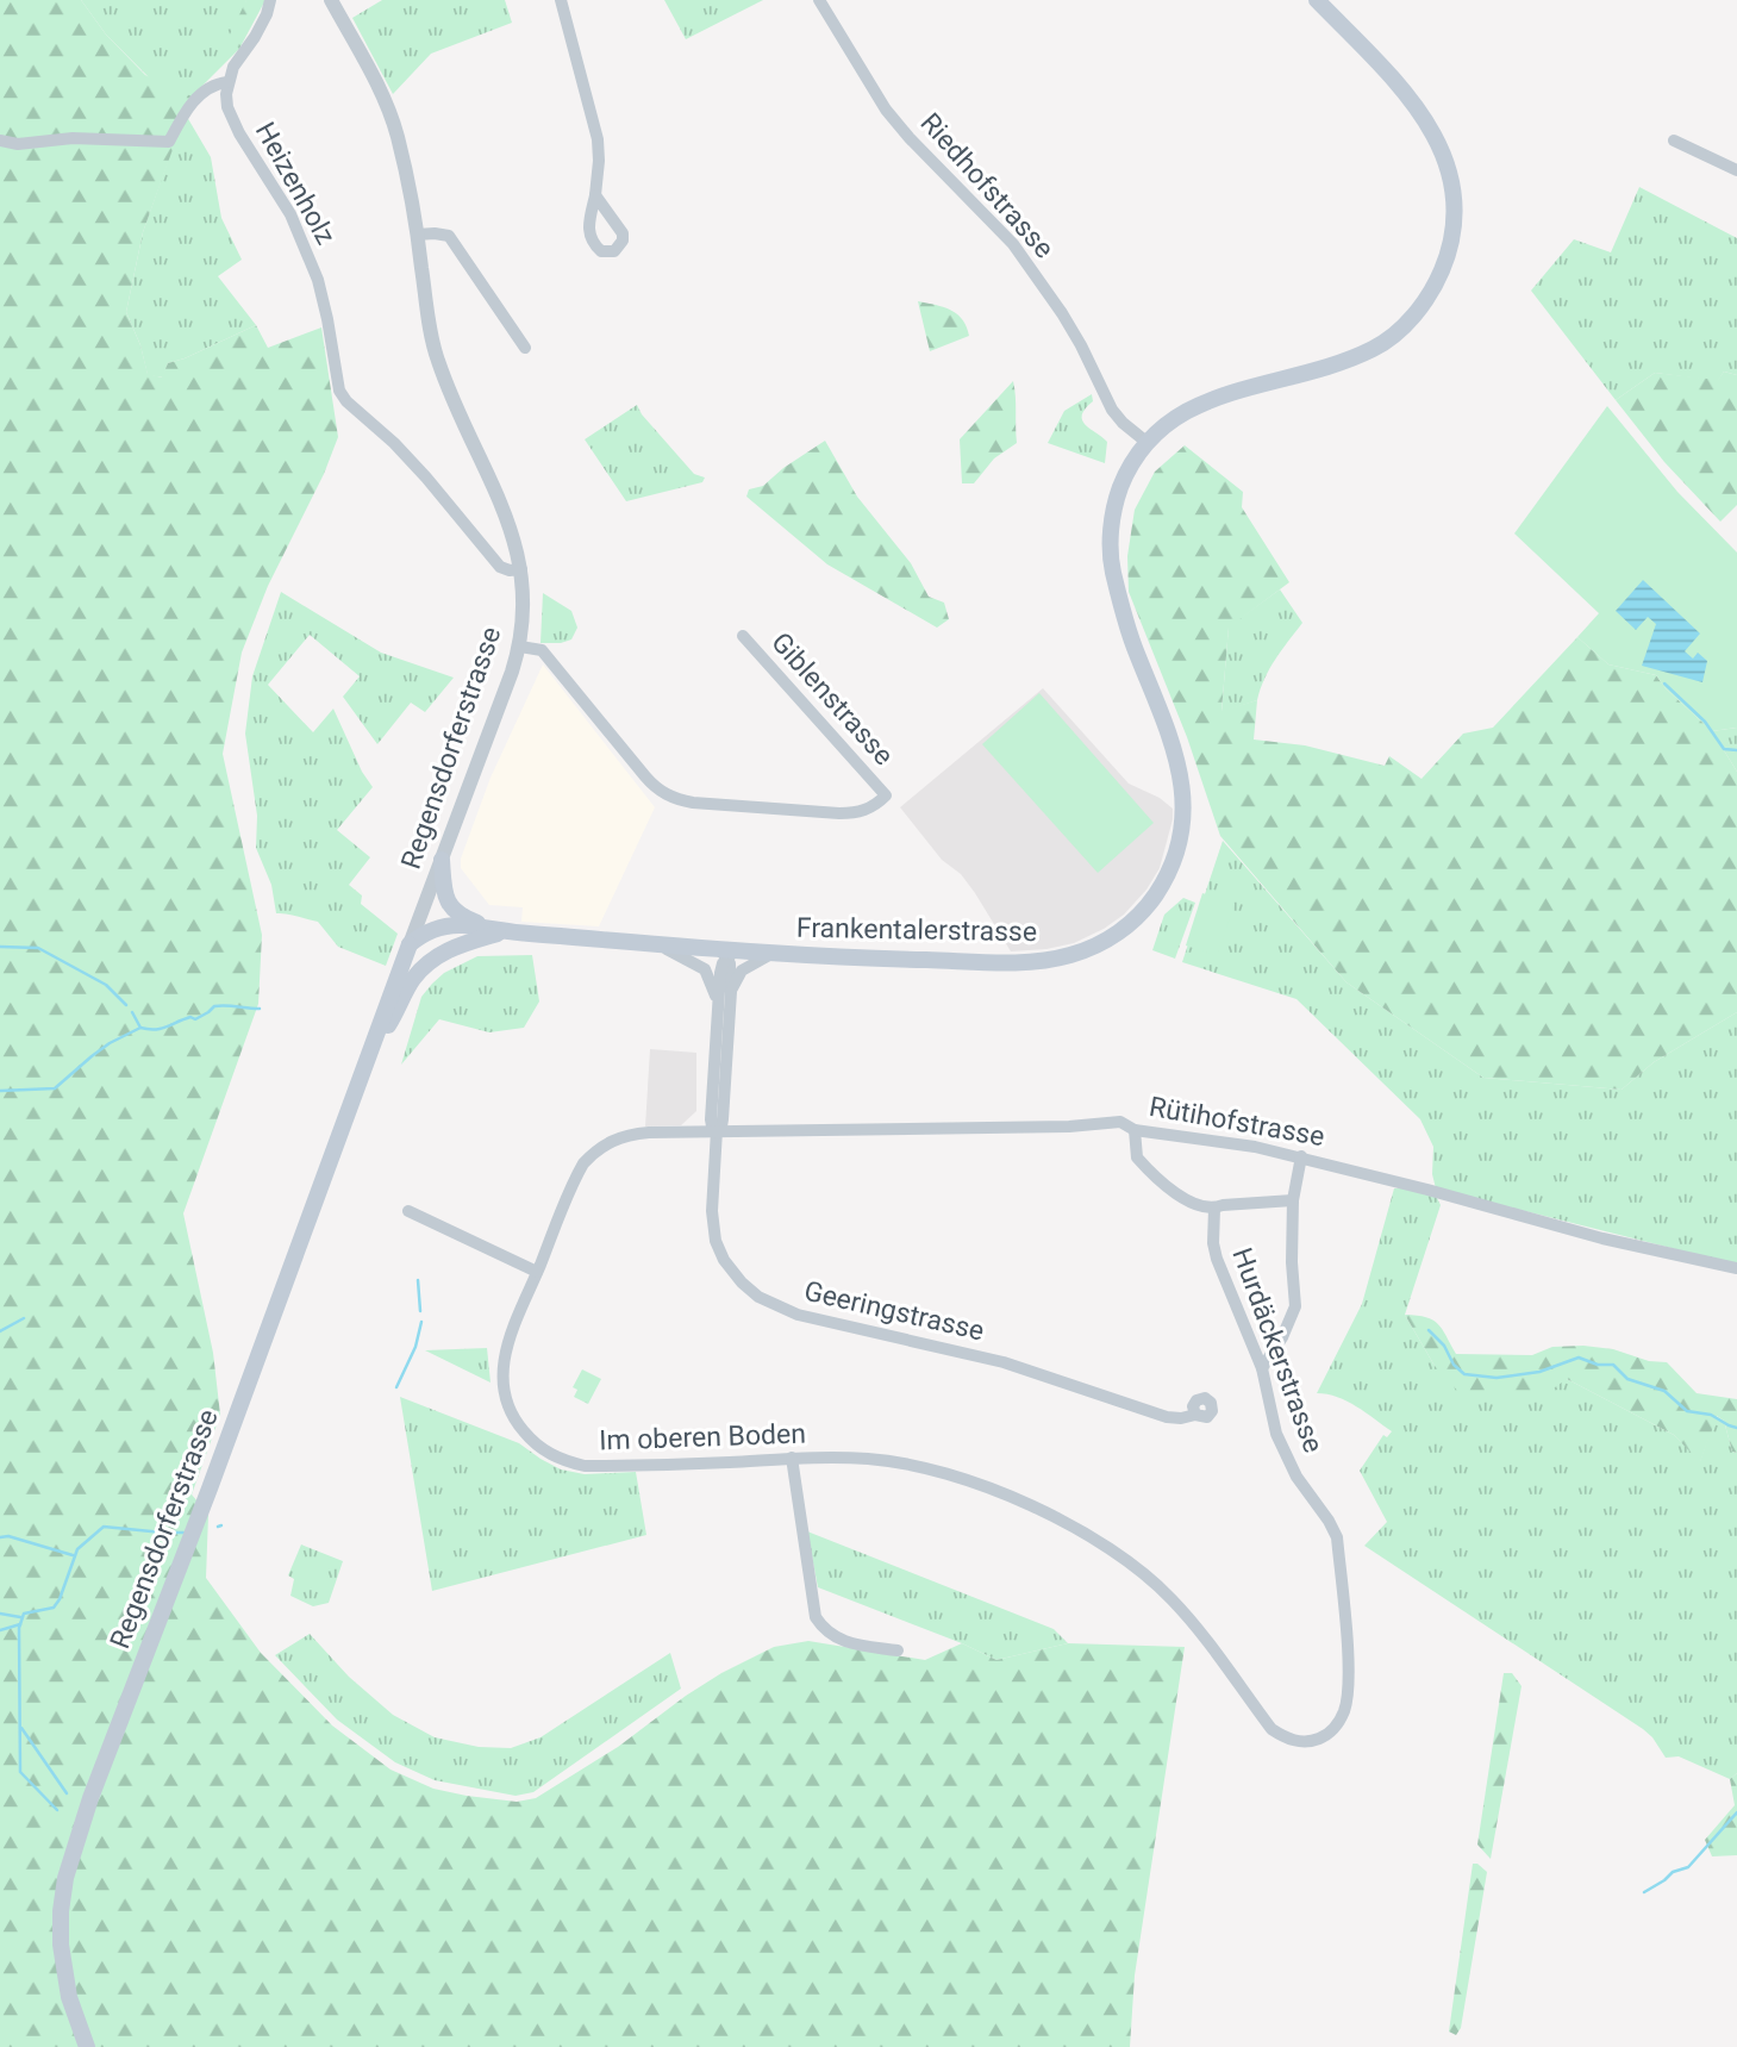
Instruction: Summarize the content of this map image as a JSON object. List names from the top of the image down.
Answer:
{
  "streets": {
    "main road": ["Regensdorferstrasse", "Frankentalerstrasse"],
    "street": [
      "Heizenholz",
      "Riedhofstrasse",
      "Giblenstrasse",
      "Rütihofstrasse",
      "Geeringstrasse",
      "Hurdäckerstrasse",
      "Im oberen Boden"
    ]
  },
  "crossings": [
    ["Heizenholz", "Regensdorferstrasse"],
    ["Riedhofstrasse", "Frankentalerstrasse"],
    ["Giblenstrasse", "Regensdorferstrasse"],
    ["Regensdorferstrasse", "Frankentalerstrasse"],
    ["Frankentalerstrasse", "Geeringstrasse"],
    ["Rütihofstrasse", "Geeringstrasse"],
    ["Rütihofstrasse", "Im oberen Boden"],
    ["Geeringstrasse", "Im oberen Boden"],
    ["Hurdäckerstrasse", "Im oberen Boden"]
  ]
}
